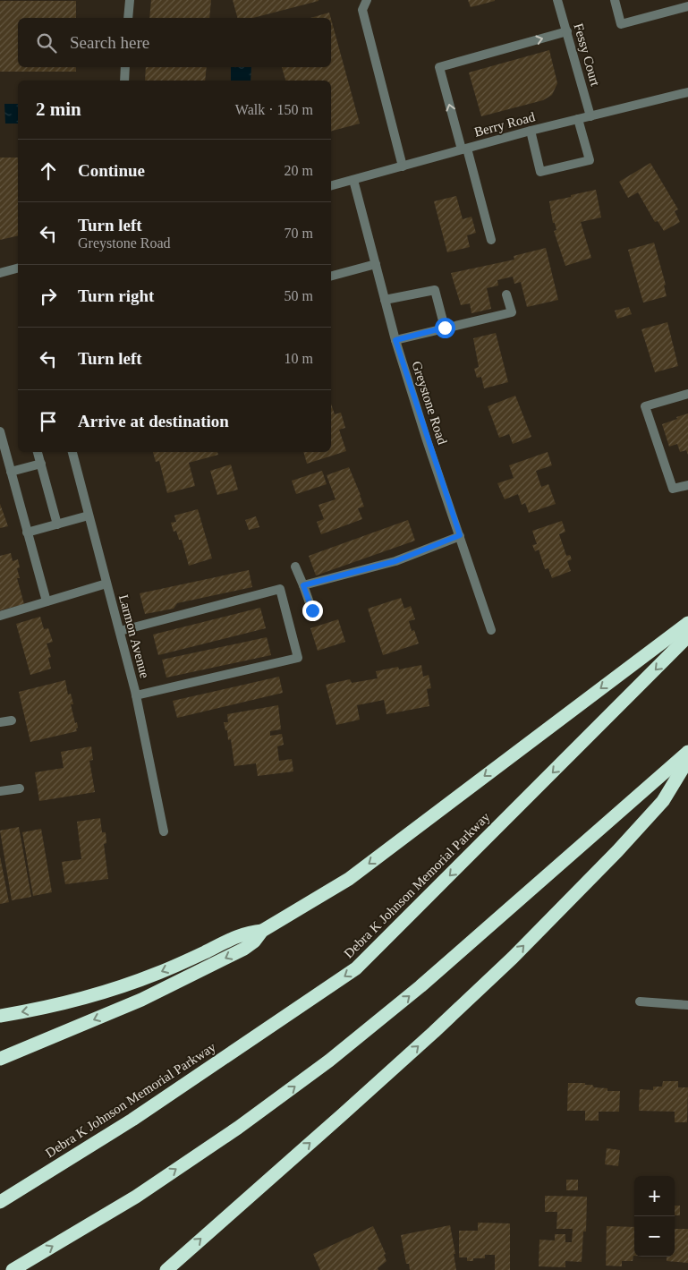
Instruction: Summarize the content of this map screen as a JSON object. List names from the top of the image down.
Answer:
{
  "streets": {
    "highway": ["Debra K Johnson Memorial Parkway"],
    "street": [
      "Fessy Court",
      "Berry Road",
      "Greystone Road",
      "Larmon Avenue"
    ]
  },
  "crossings": [
    ["Fessy Court", "Berry Road"],
    ["Berry Road", "Greystone Road"]
  ],
  "page": {
    "search": "Search here",
    "heading": ["2 min", "Walk · 150 m"],
    "list": [
      ["Continue", "20 m"],
      ["Turn left", "Greystone Road", "70 m"],
      ["Turn right", "50 m"],
      ["Turn left", "10 m"],
      "Arrive at destination"
    ],
    "map_buttons": ["+", "−"]
  }
}
